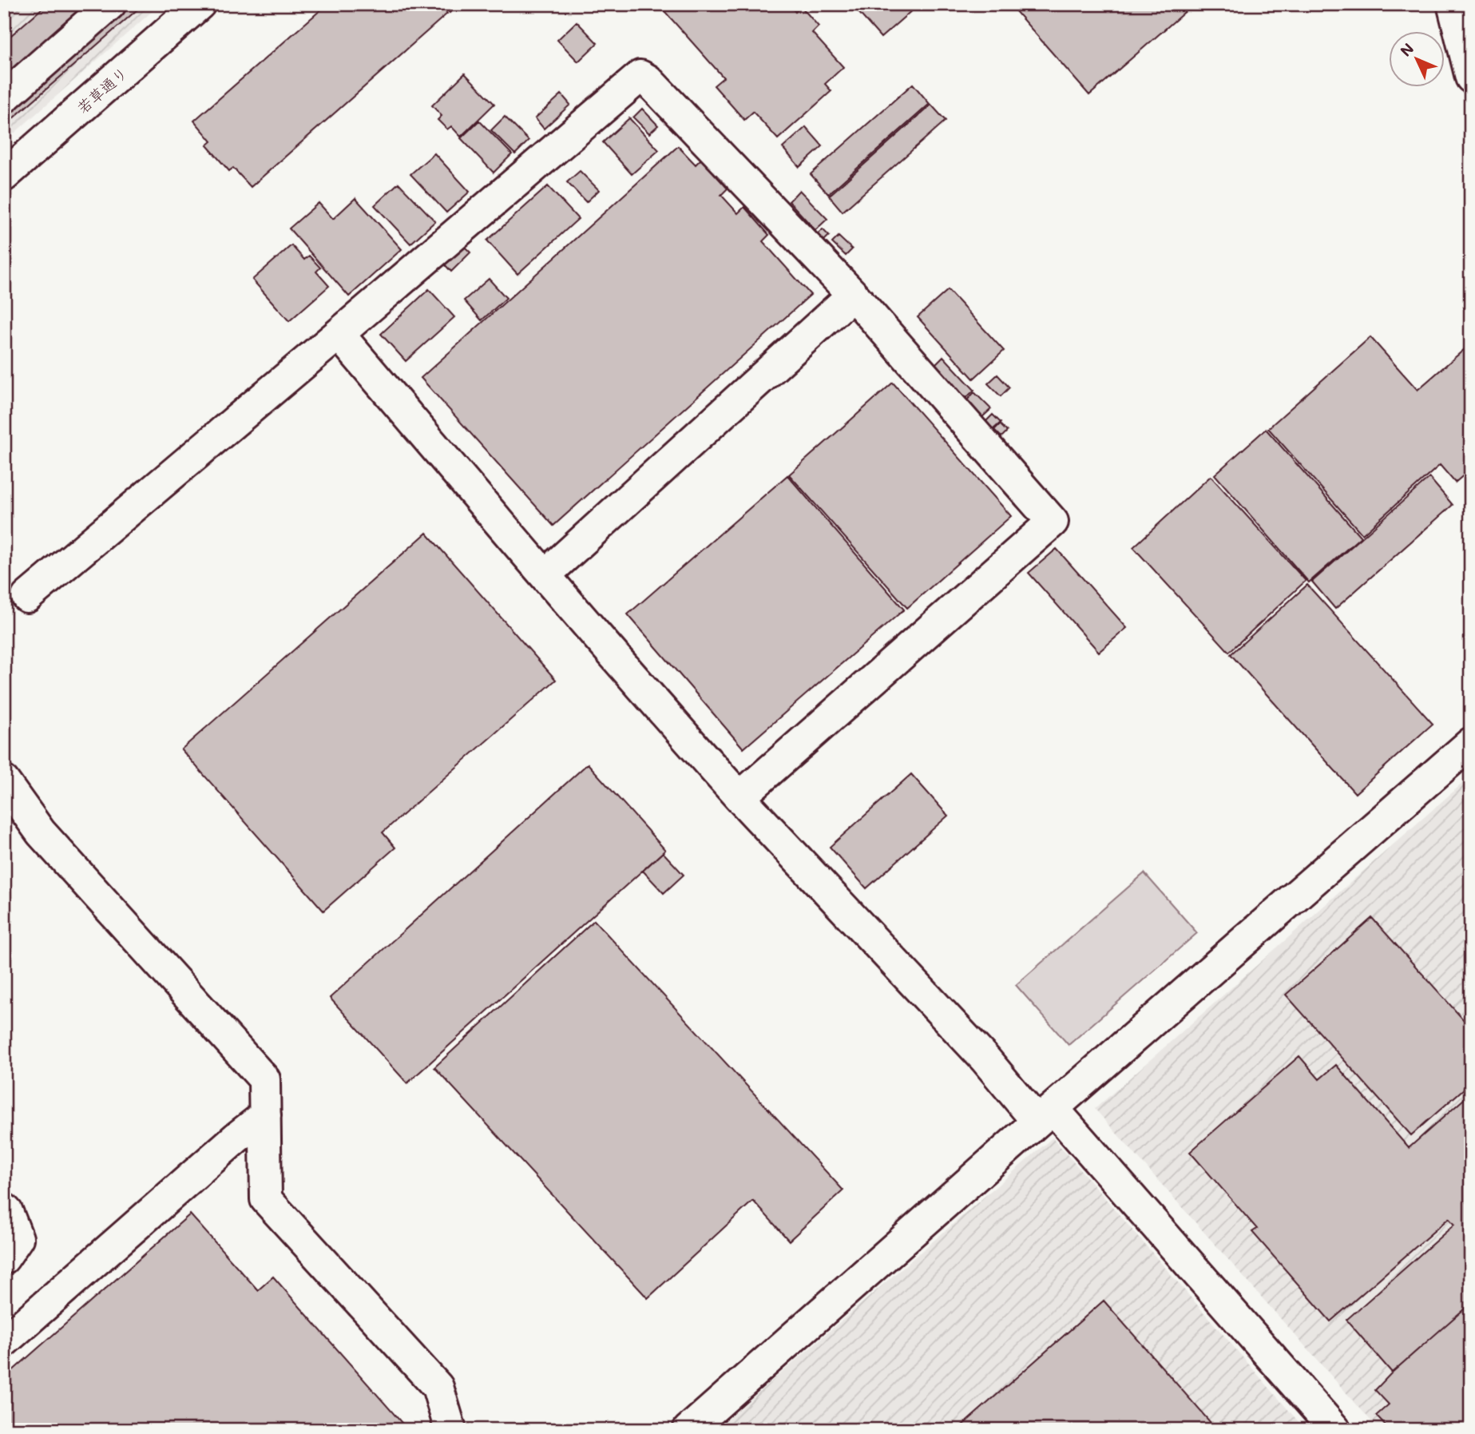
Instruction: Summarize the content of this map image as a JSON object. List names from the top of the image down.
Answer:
{
  "streets": {
    "street": ["若草通り"]
  },
  "north": "top left"
}
